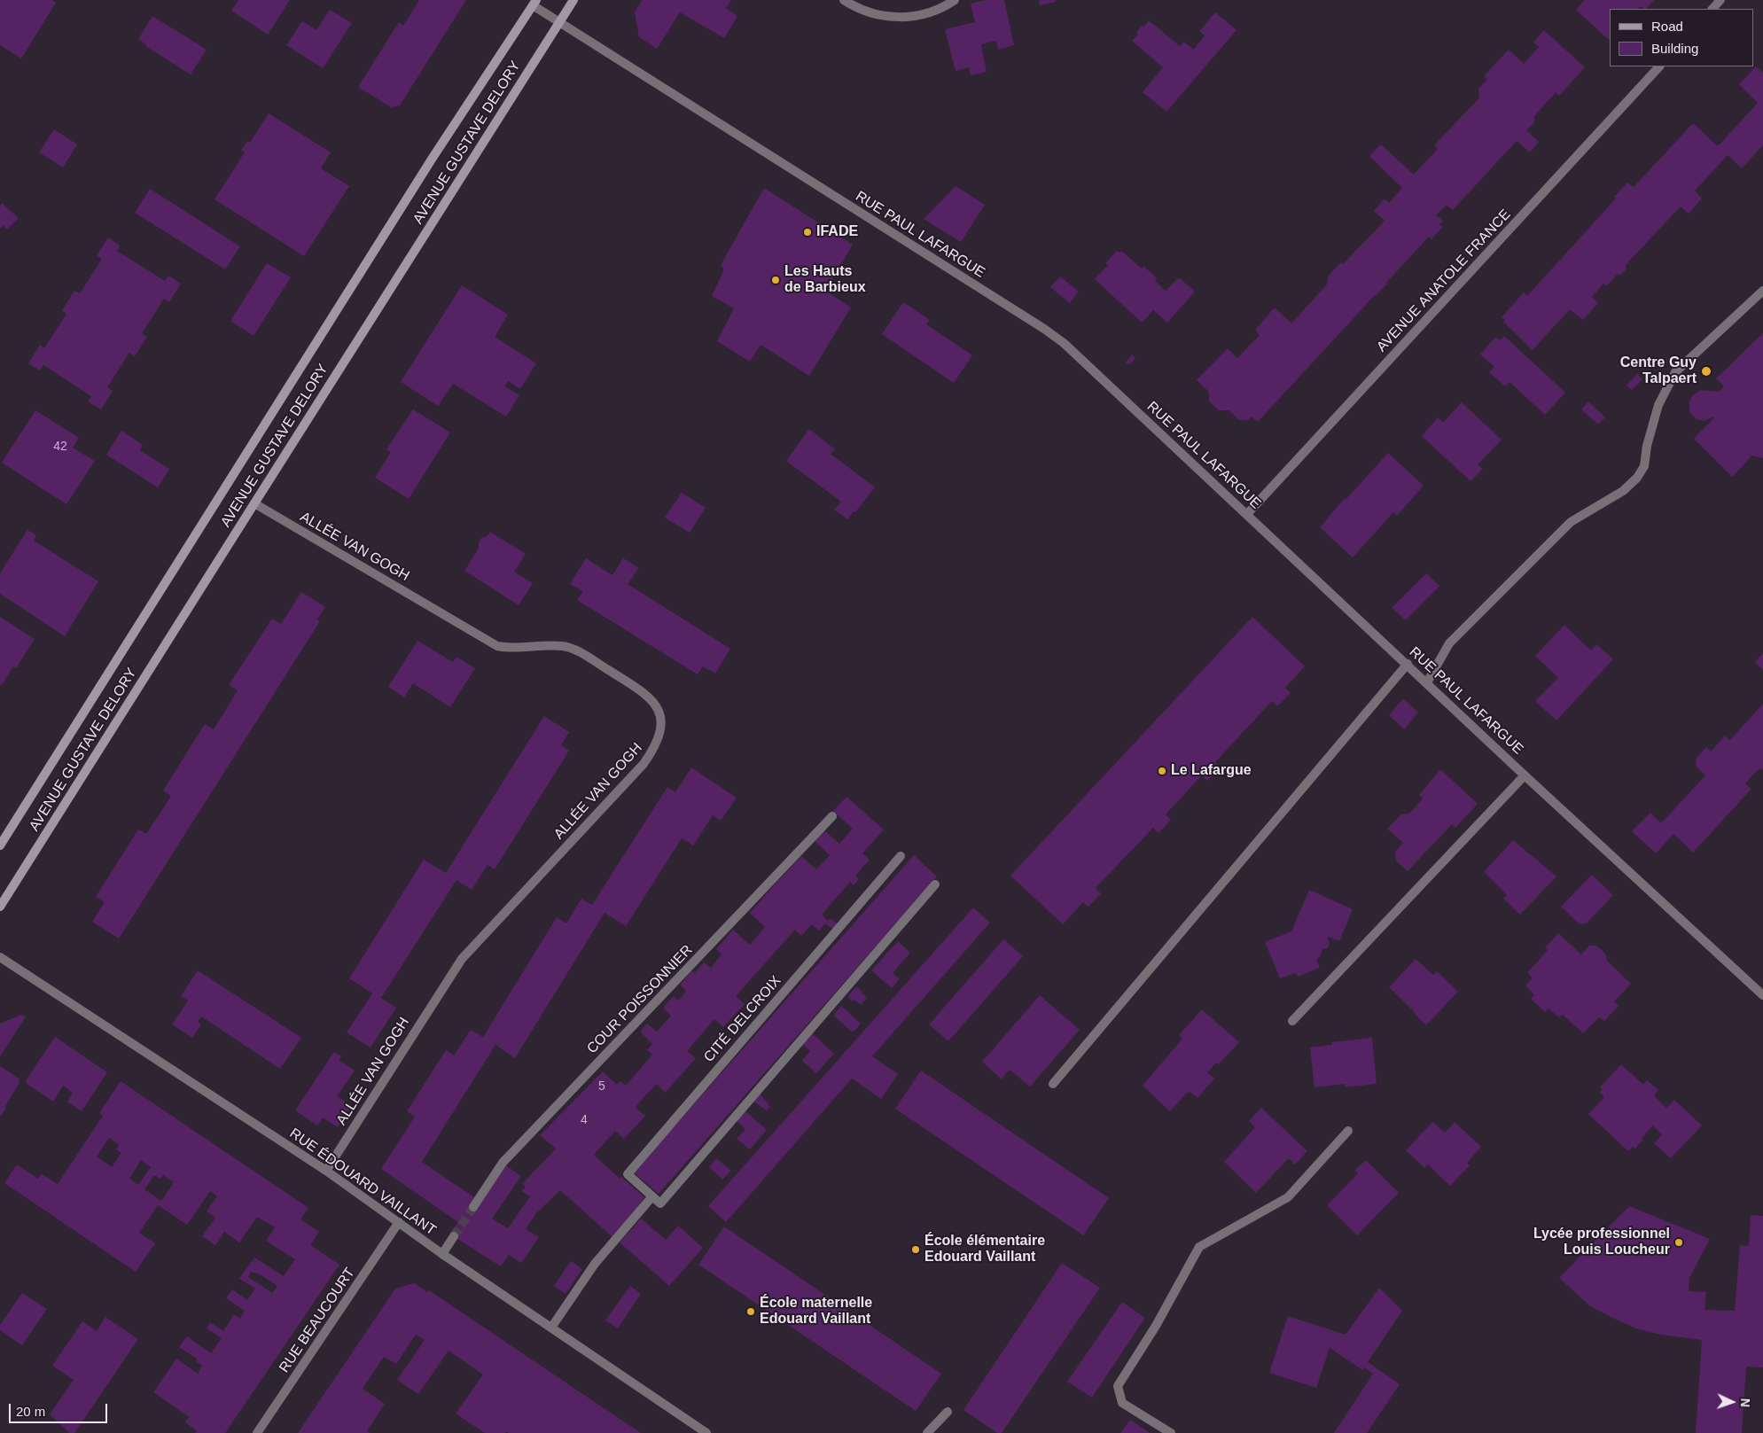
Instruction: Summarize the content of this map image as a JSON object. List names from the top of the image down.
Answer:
{
  "streets": {
    "main road": ["AVENUE GUSTAVE DELORY"],
    "street": [
      "RUE PAUL LAFARGUE",
      "AVENUE ANATOLE FRANCE",
      "ALLÉE VAN GOGH",
      "COUR POISSONNIER",
      "CITÉ DELCROIX",
      "RUE ÉDOUARD VAILLANT",
      "RUE BEAUCOURT"
    ]
  },
  "crossings": [
    ["AVENUE GUSTAVE DELORY", "RUE PAUL LAFARGUE"],
    ["AVENUE GUSTAVE DELORY", "ALLÉE VAN GOGH"],
    ["RUE PAUL LAFARGUE", "AVENUE ANATOLE FRANCE"],
    ["ALLÉE VAN GOGH", "RUE ÉDOUARD VAILLANT"],
    ["RUE ÉDOUARD VAILLANT", "RUE BEAUCOURT"]
  ],
  "places": [
    "IFADE",
    "Les Hauts de Barbieux",
    "Centre Guy Talpaert",
    "Le Lafargue",
    "Lycée professionnel Louis Loucheur",
    "École élémentaire Edouard Vaillant",
    "École maternelle Edouard Vaillant"
  ],
  "house_numbers": ["42", "5", "4"],
  "legend": ["Road", "Building"],
  "scale_bar": "20 m",
  "north": "right"
}
